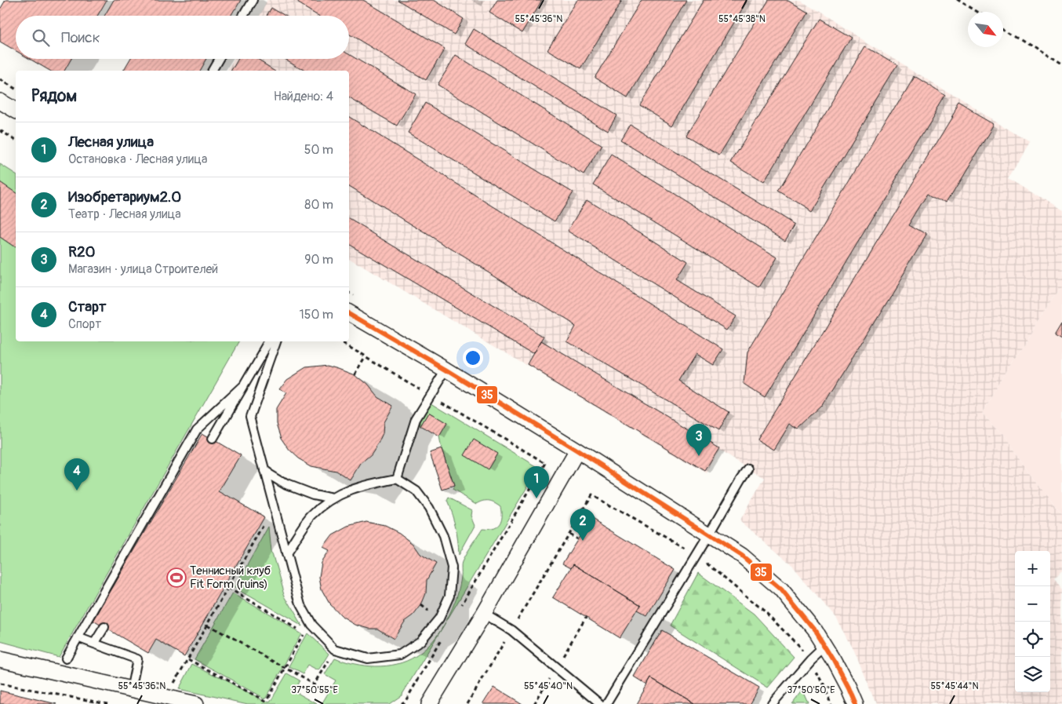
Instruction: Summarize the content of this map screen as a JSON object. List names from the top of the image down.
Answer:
{
  "places": {
    "sports": ["Теннисный клуб Fit Form (ruins)"]
  },
  "lines": ["transit line 35"],
  "north": "bottom right",
  "page": {
    "search": "Поиск",
    "heading": ["Рядом", "Найдено: 4"],
    "list": [
      {
        "mark": "1",
        "name": "Лесная улица",
        "note": "Остановка · Лесная улица",
        "value": "50 m"
      },
      {
        "mark": "2",
        "name": "Изобретариум2.0",
        "note": "Театр · Лесная улица",
        "value": "80 m"
      },
      {
        "mark": "3",
        "name": "R20",
        "note": "Магазин · улица Строителей",
        "value": "90 m"
      },
      {
        "mark": "4",
        "name": "Старт",
        "note": "Спорт",
        "value": "150 m"
      }
    ],
    "pins": [
      "3",
      "4",
      "1",
      "2"
    ],
    "map_buttons": ["+", "−"]
  },
  "coordinates": [
    "55°45'36\"N",
    "55°45'38\"N",
    "55°45'40\"N",
    "55°45'44\"N",
    "37°50'55\"E",
    "37°50'50\"E"
  ]
}
